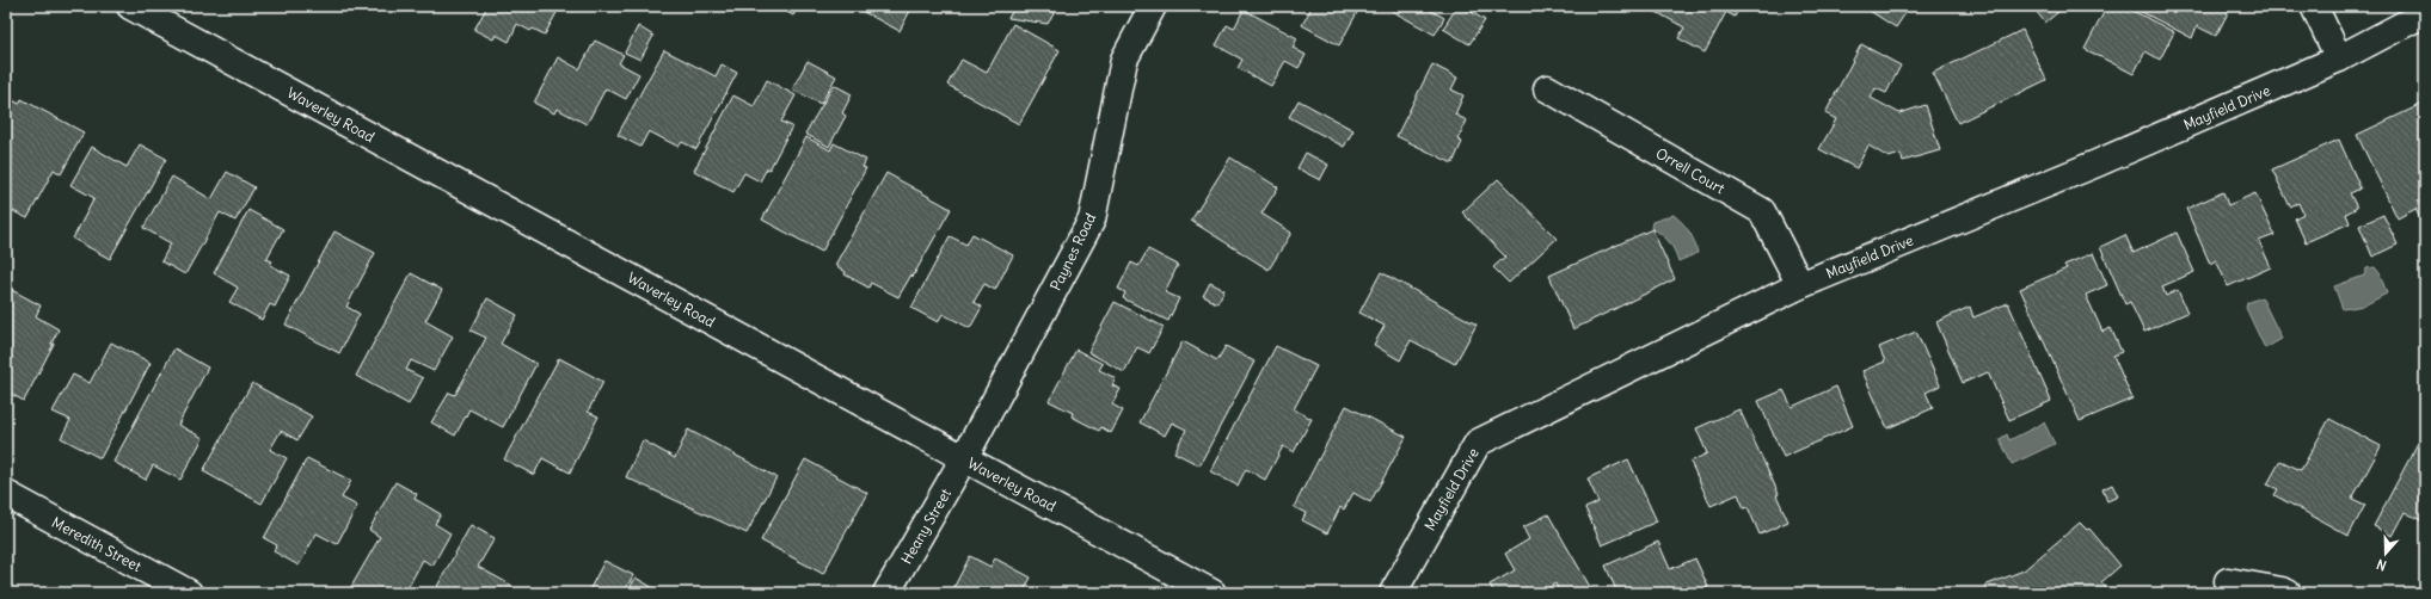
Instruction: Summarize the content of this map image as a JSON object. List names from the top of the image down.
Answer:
{
  "streets": {
    "street": [
      "Mayfield Drive",
      "Waverley Road",
      "Orrell Court",
      "Paynes Road",
      "Heany Street",
      "Meredith Street"
    ]
  },
  "crossings": [
    ["Mayfield Drive", "Orrell Court"],
    ["Waverley Road", "Paynes Road"],
    ["Waverley Road", "Heany Street"],
    ["Paynes Road", "Heany Street"]
  ],
  "north": "bottom"
}
